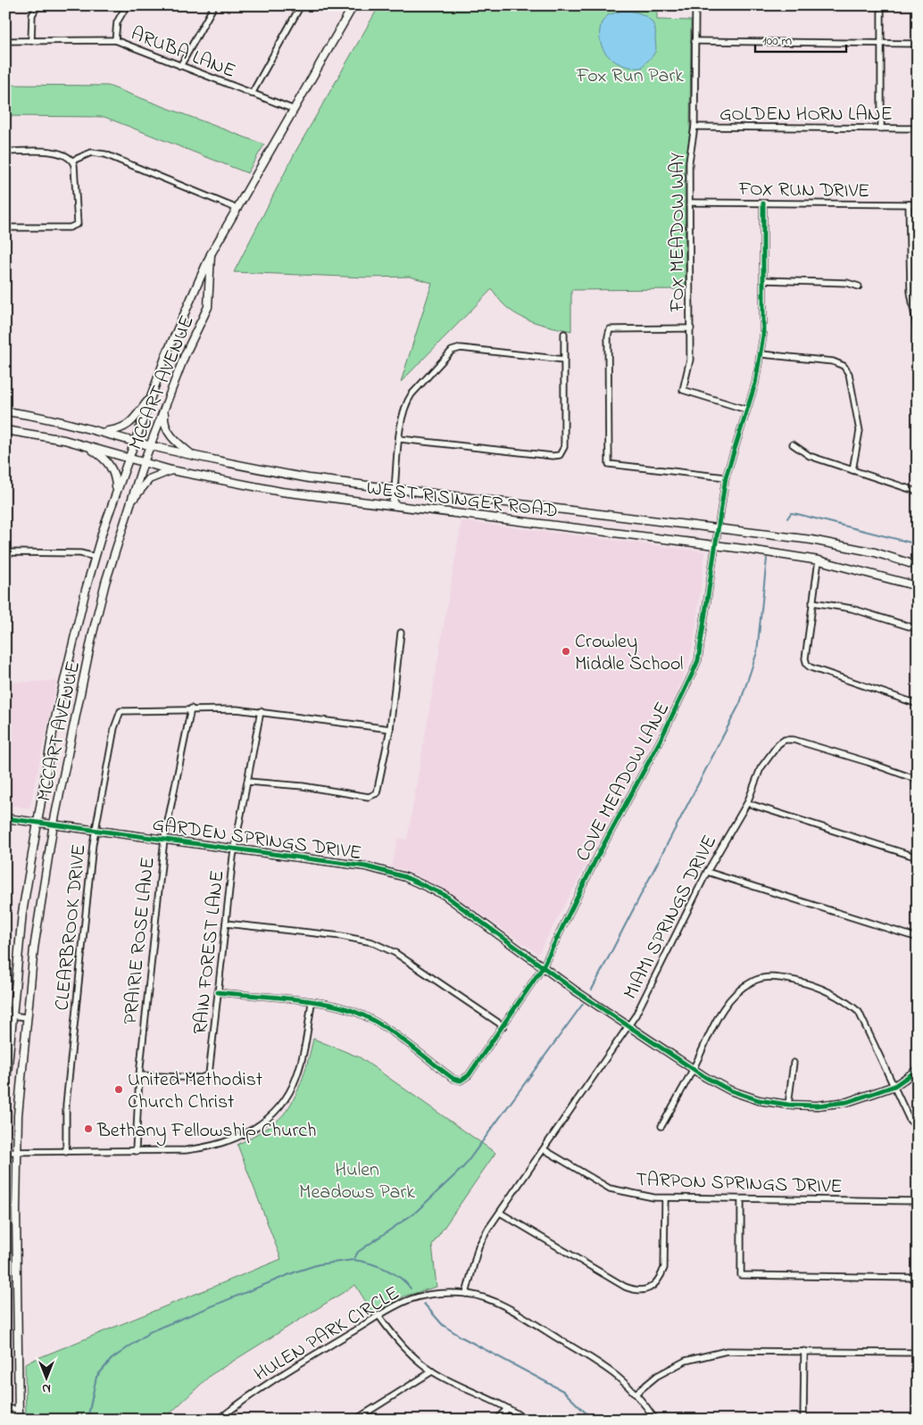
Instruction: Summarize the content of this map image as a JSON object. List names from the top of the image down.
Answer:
{
  "streets": {
    "main road": ["MCCART AVENUE", "WEST RISINGER ROAD", "GARDEN SPRINGS DRIVE"],
    "street": [
      "ARUBA LANE",
      "GOLDEN HORN LANE",
      "FOX RUN DRIVE",
      "FOX MEADOW WAY",
      "COVE MEADOW LANE",
      "MIAMI SPRINGS DRIVE",
      "CLEARBROOK DRIVE",
      "PRAIRIE ROSE LANE",
      "RAIN FOREST LANE",
      "TARPON SPRINGS DRIVE",
      "HULEN PARK CIRCLE"
    ]
  },
  "crossings": [
    ["ARUBA LANE", "MCCART AVENUE"],
    ["GOLDEN HORN LANE", "FOX MEADOW WAY"],
    ["FOX RUN DRIVE", "FOX MEADOW WAY"],
    ["FOX RUN DRIVE", "COVE MEADOW LANE"],
    ["FOX MEADOW WAY", "COVE MEADOW LANE"],
    ["MCCART AVENUE", "WEST RISINGER ROAD"],
    ["MCCART AVENUE", "GARDEN SPRINGS DRIVE"],
    ["WEST RISINGER ROAD", "COVE MEADOW LANE"],
    ["COVE MEADOW LANE", "GARDEN SPRINGS DRIVE"],
    ["COVE MEADOW LANE", "RAIN FOREST LANE"],
    ["GARDEN SPRINGS DRIVE", "MIAMI SPRINGS DRIVE"],
    ["GARDEN SPRINGS DRIVE", "CLEARBROOK DRIVE"],
    ["GARDEN SPRINGS DRIVE", "PRAIRIE ROSE LANE"],
    ["GARDEN SPRINGS DRIVE", "RAIN FOREST LANE"],
    ["MIAMI SPRINGS DRIVE", "TARPON SPRINGS DRIVE"],
    ["MIAMI SPRINGS DRIVE", "HULEN PARK CIRCLE"],
    ["CLEARBROOK DRIVE", "PRAIRIE ROSE LANE"],
    ["CLEARBROOK DRIVE", "RAIN FOREST LANE"],
    ["PRAIRIE ROSE LANE", "RAIN FOREST LANE"]
  ],
  "parks": ["Fox Run Park", "Hulen Meadows Park"],
  "places": ["Crowley Middle School", "United Methodist Church Christ", "Bethany Fellowship Church"],
  "scale_bar": "100 m",
  "north": "bottom"
}
